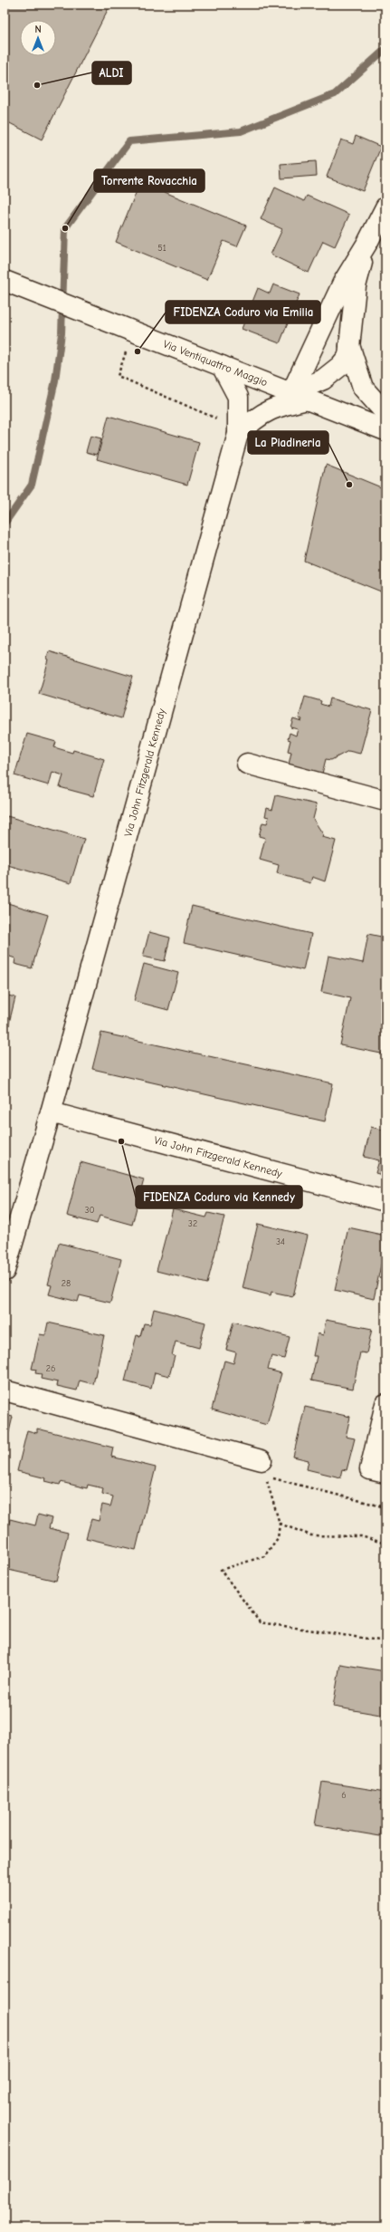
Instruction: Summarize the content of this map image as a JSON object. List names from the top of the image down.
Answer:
{
  "streets": {
    "street": ["Via Ventiquattro Maggio", "Via John Fitzgerald Kennedy"]
  },
  "crossings": [
    ["Via Ventiquattro Maggio", "Via John Fitzgerald Kennedy"]
  ],
  "places": [
    "ALDI",
    "Torrente Rovacchia",
    "FIDENZA Coduro via Emilia",
    "La Piadineria",
    "FIDENZA Coduro via Kennedy"
  ],
  "house_numbers": [
    "51",
    "30",
    "32",
    "34",
    "28",
    "26",
    "6"
  ],
  "north": "top"
}
